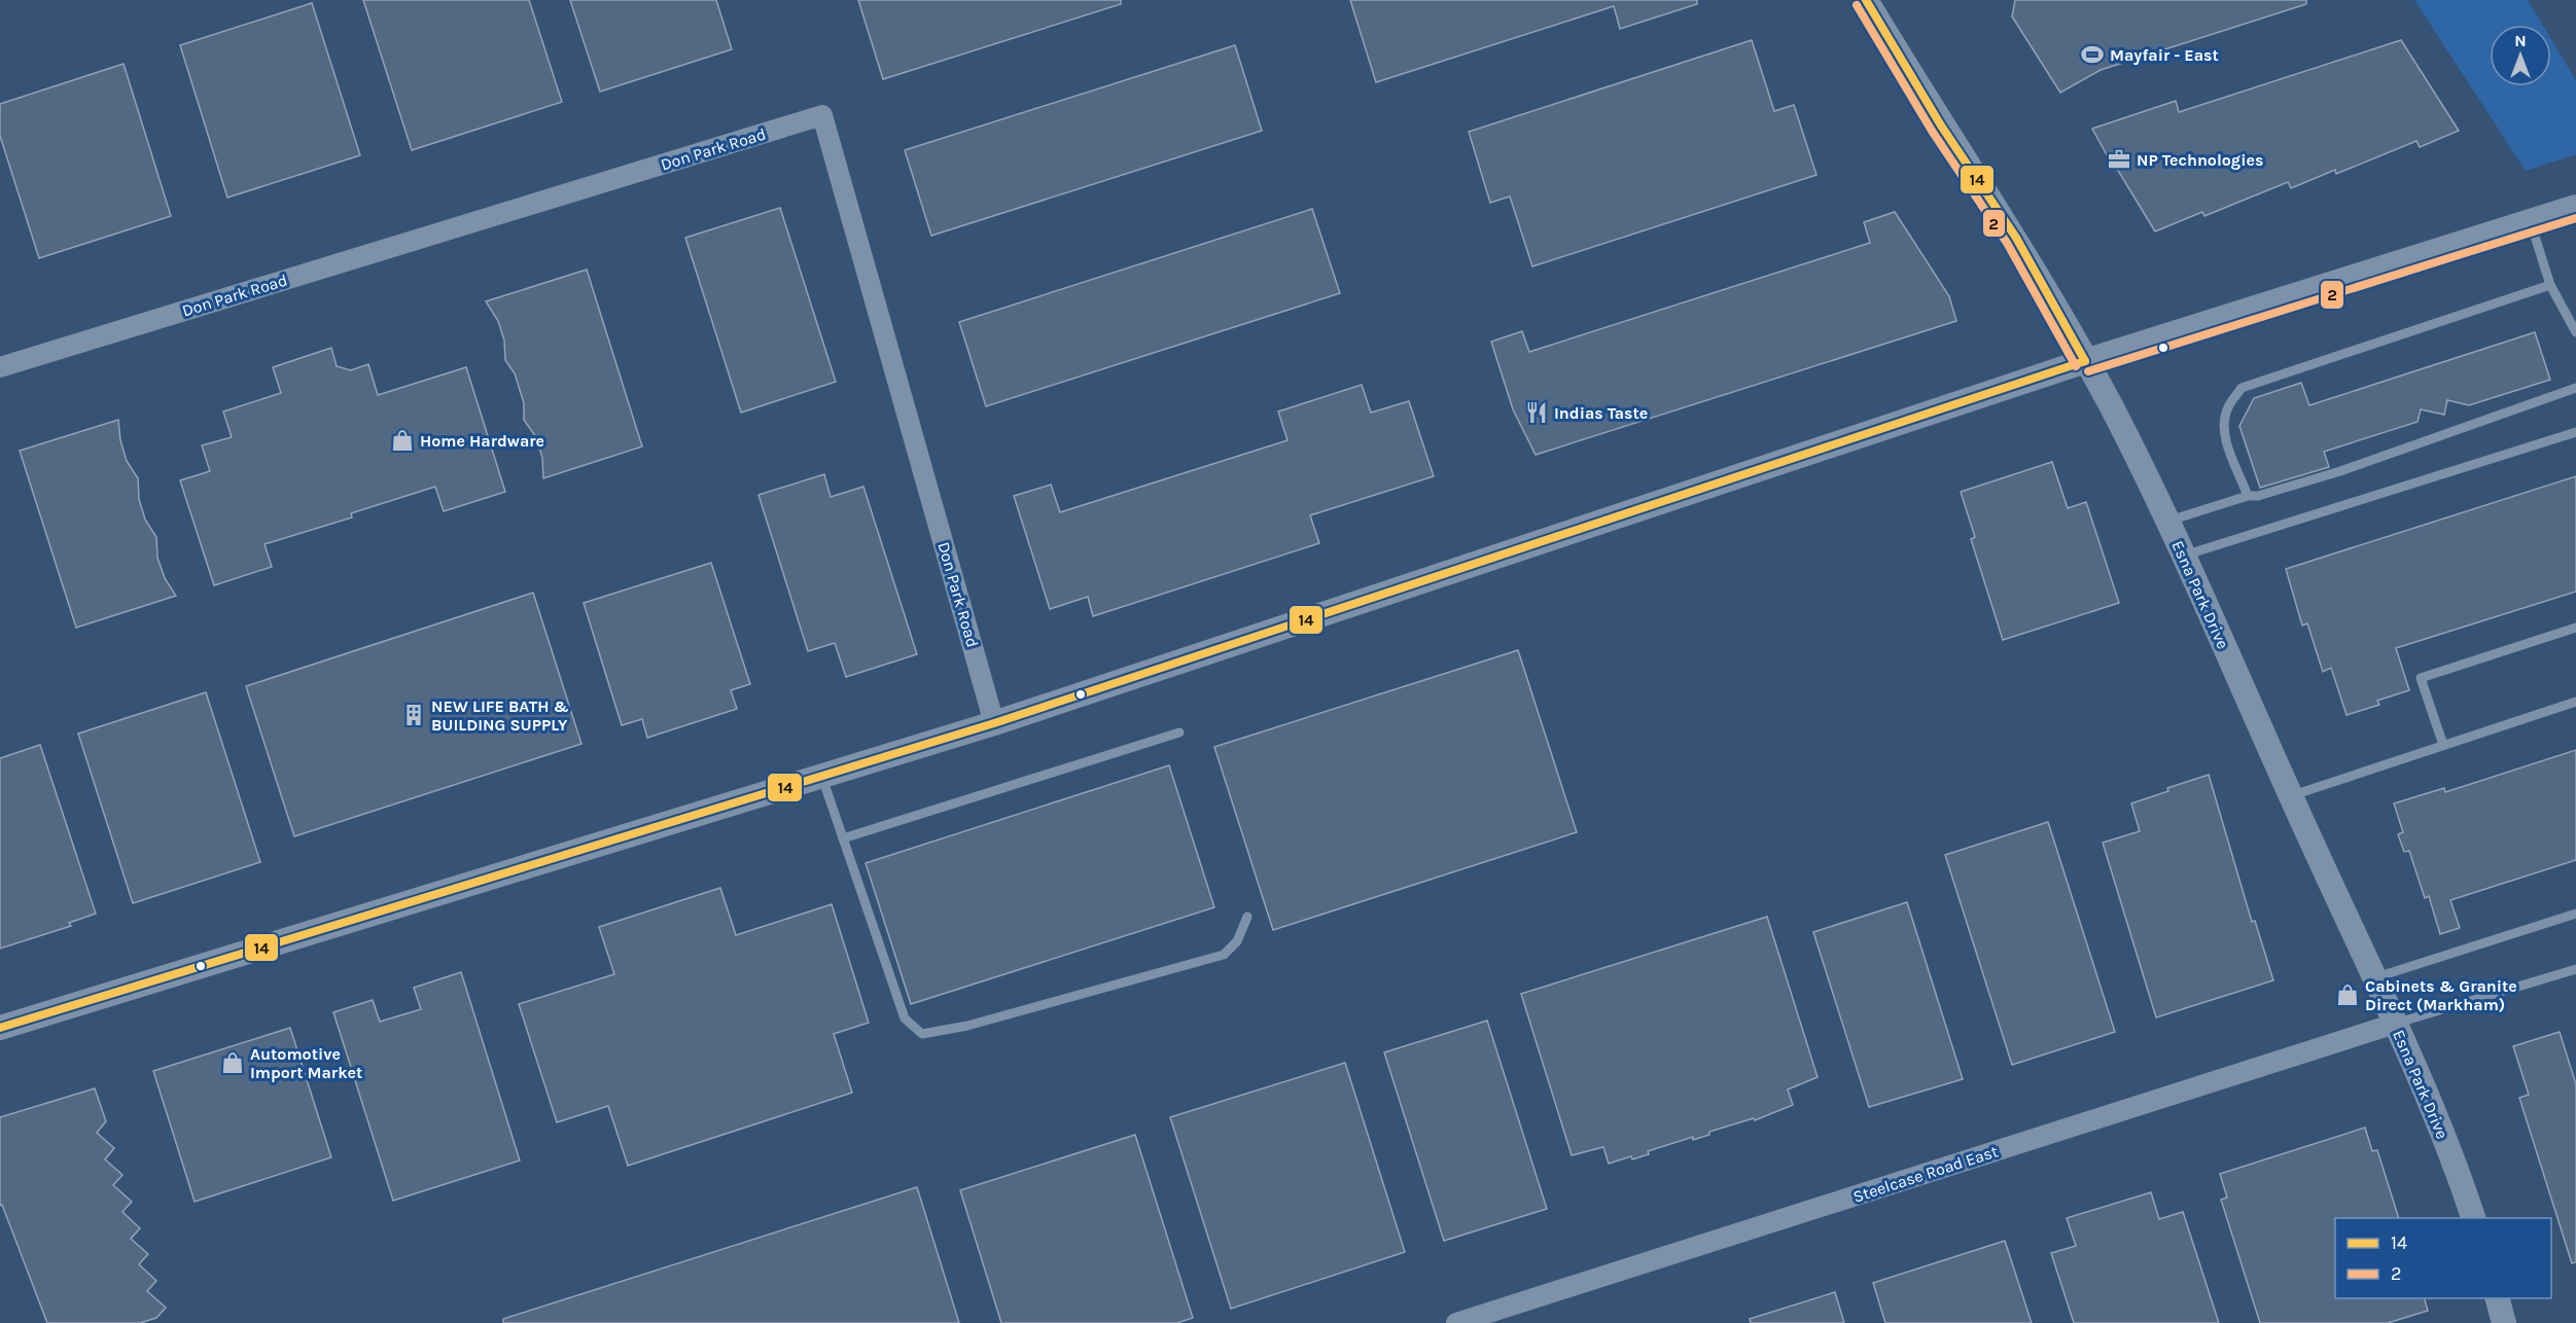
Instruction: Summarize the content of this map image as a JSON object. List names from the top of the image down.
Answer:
{
  "streets": {
    "street": ["Don Park Road", "Esna Park Drive", "Steelcase Road East"]
  },
  "crossings": [
    ["Esna Park Drive", "Steelcase Road East"]
  ],
  "places": {
    "sports": ["Mayfair - East"],
    "office": ["NP Technologies"],
    "restaurant": ["Indias Taste"],
    "shop": ["Home Hardware", "Cabinets & Granite Direct (Markham)", "Automotive Import Market"],
    "building": ["NEW LIFE BATH & BUILDING SUPPLY"]
  },
  "lines": ["transit line 14", "transit line 2"],
  "legend": ["14", "2"],
  "north": "top"
}
